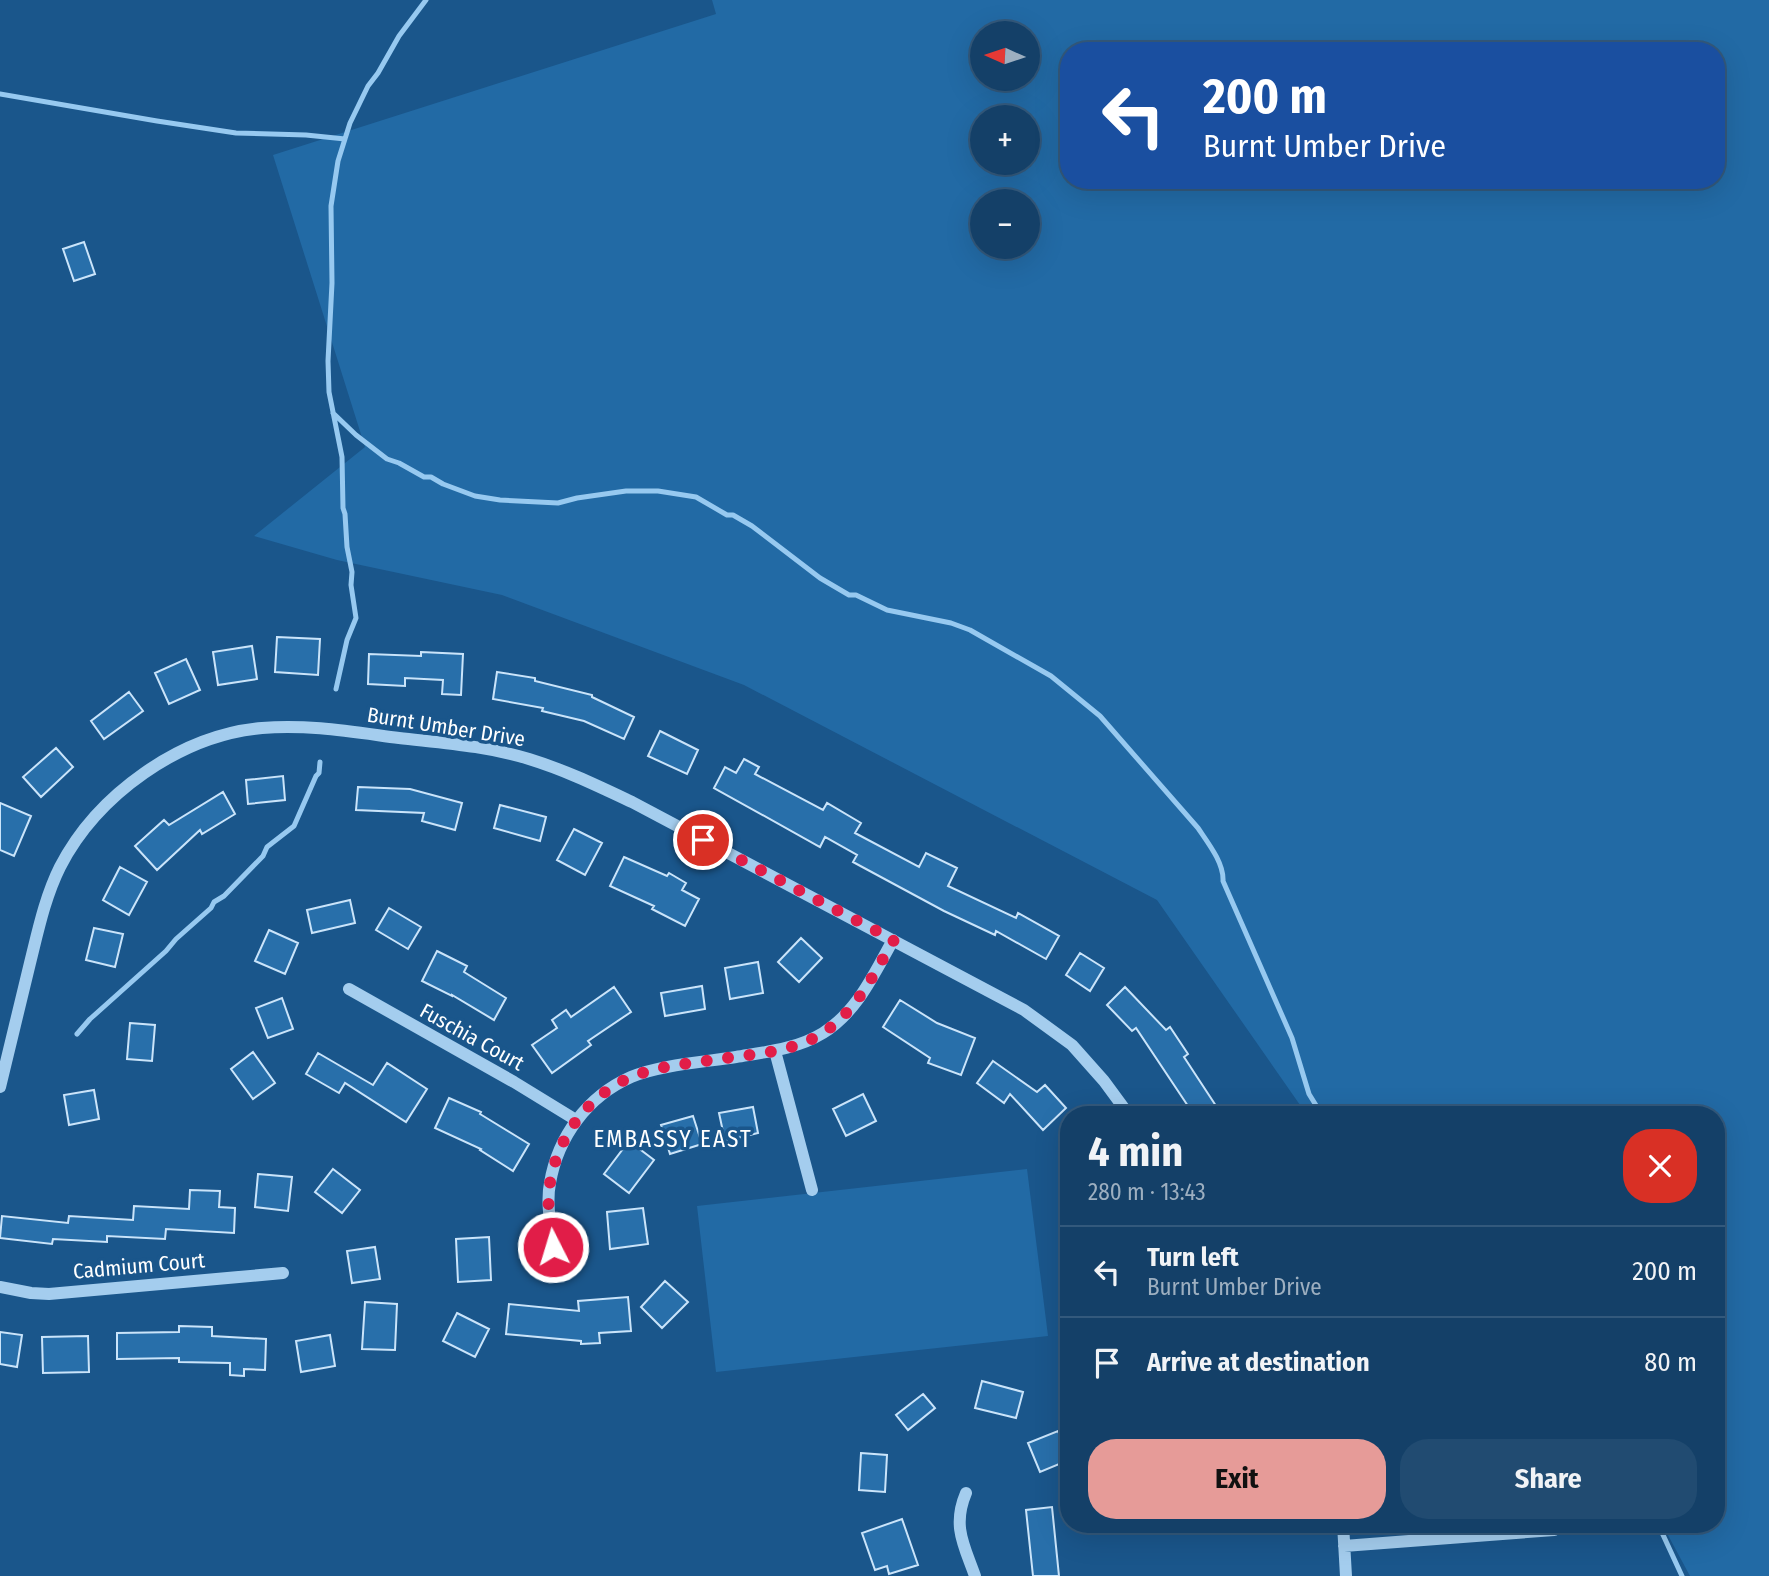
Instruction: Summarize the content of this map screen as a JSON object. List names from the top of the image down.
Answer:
{
  "streets": {
    "street": ["Burnt Umber Drive", "Fuschia Court", "Cadmium Court"]
  },
  "districts": ["EMBASSY EAST"],
  "north": "left",
  "page": {
    "map_buttons": ["+", "−"],
    "turn": ["200 m", "Burnt Umber Drive"],
    "heading": ["4 min", "280 m · 13:43"],
    "list": [
      {
        "name": "Turn left",
        "note": "Burnt Umber Drive",
        "value": "200 m"
      },
      {
        "name": "Arrive at destination",
        "value": "80 m"
      }
    ],
    "buttons": ["Exit", "Share"]
  }
}
